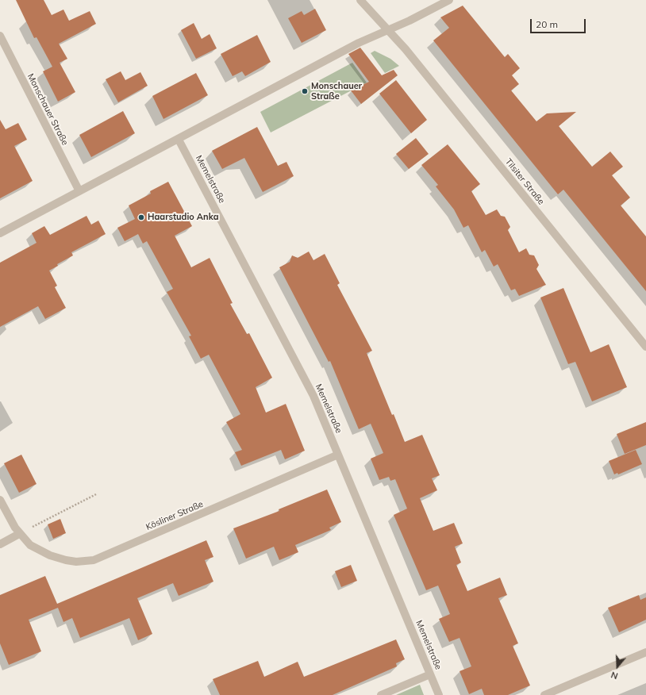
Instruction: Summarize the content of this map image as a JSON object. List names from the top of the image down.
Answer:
{
  "streets": {
    "street": [
      "Monschauer Straße",
      "Memelstraße",
      "Tilsiter Straße",
      "Kösliner Straße"
    ]
  },
  "crossings": [
    ["Memelstraße", "Kösliner Straße"]
  ],
  "places": ["Monschauer Straße", "Haarstudio Anka"],
  "scale_bar": "20 m",
  "north": "bottom"
}
